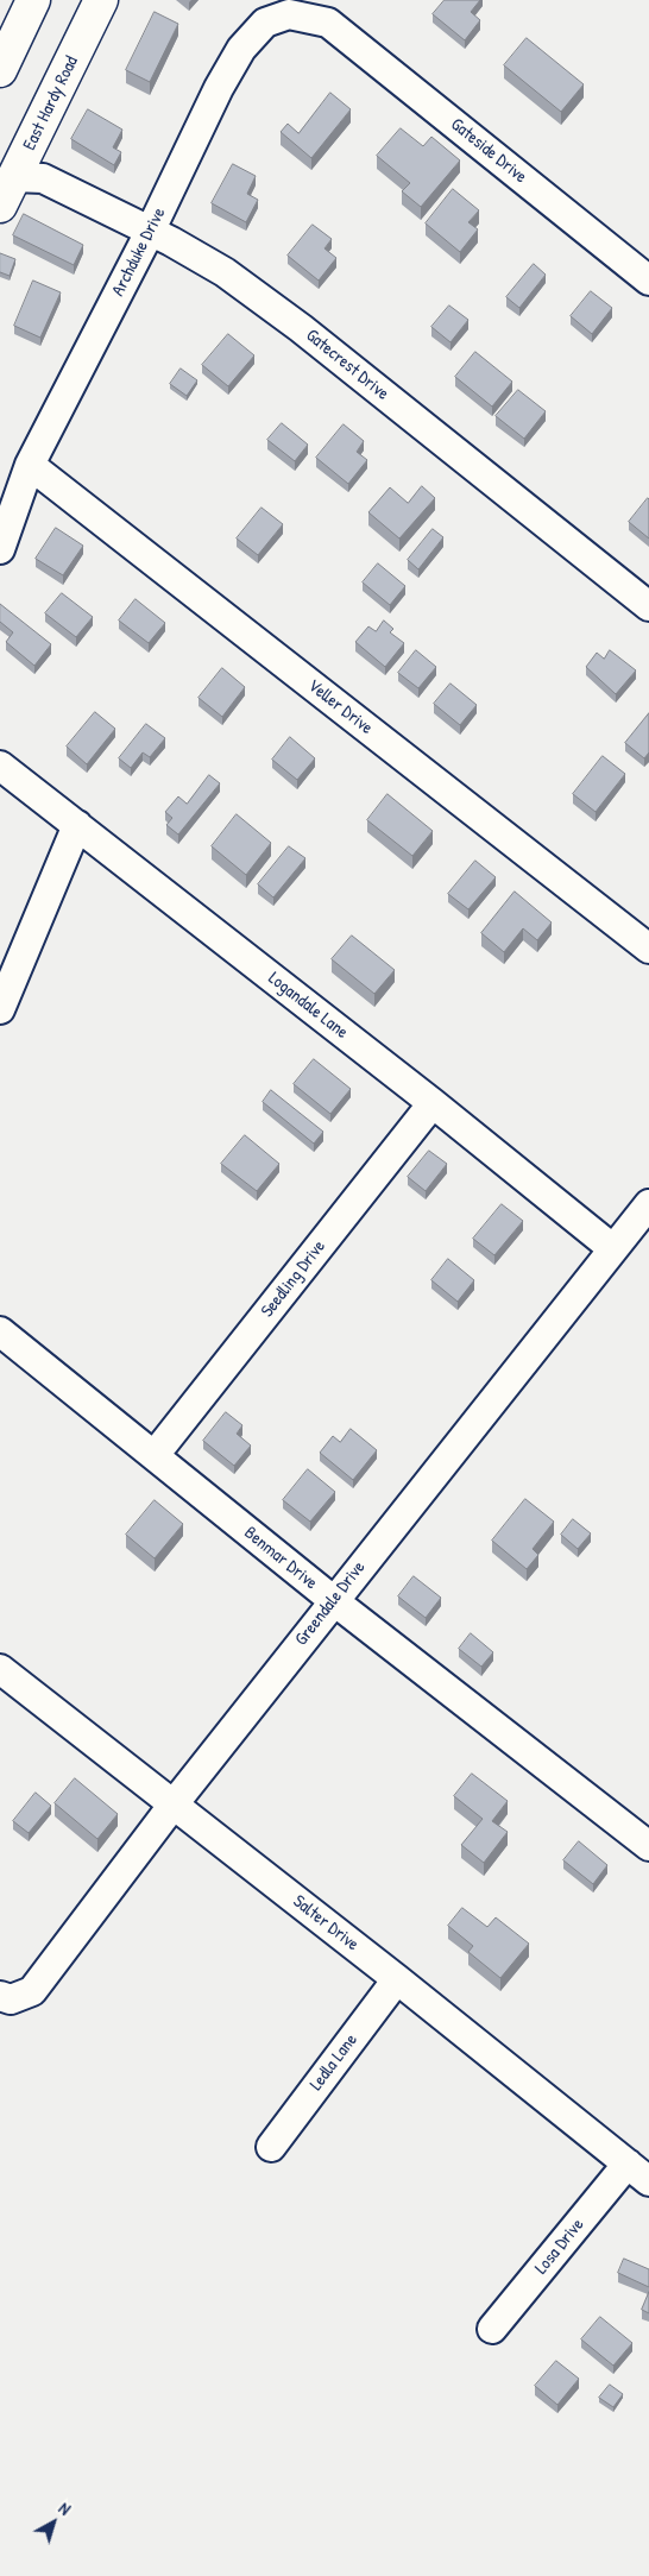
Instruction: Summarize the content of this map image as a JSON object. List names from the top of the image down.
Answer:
{
  "streets": {
    "main road": ["East Hardy Road"],
    "street": [
      "Gateside Drive",
      "Archduke Drive",
      "Gatecrest Drive",
      "Veller Drive",
      "Logandale Lane",
      "Seedling Drive",
      "Benmar Drive",
      "Greendale Drive",
      "Salter Drive",
      "Ledla Lane",
      "Losa Drive"
    ]
  },
  "crossings": [
    ["East Hardy Road", "Gatecrest Drive"],
    ["Gateside Drive", "Archduke Drive"],
    ["Archduke Drive", "Gatecrest Drive"],
    ["Archduke Drive", "Veller Drive"],
    ["Logandale Lane", "Seedling Drive"],
    ["Logandale Lane", "Greendale Drive"],
    ["Seedling Drive", "Benmar Drive"],
    ["Benmar Drive", "Greendale Drive"],
    ["Greendale Drive", "Salter Drive"],
    ["Salter Drive", "Ledla Lane"],
    ["Salter Drive", "Losa Drive"]
  ],
  "north": "top right"
}
